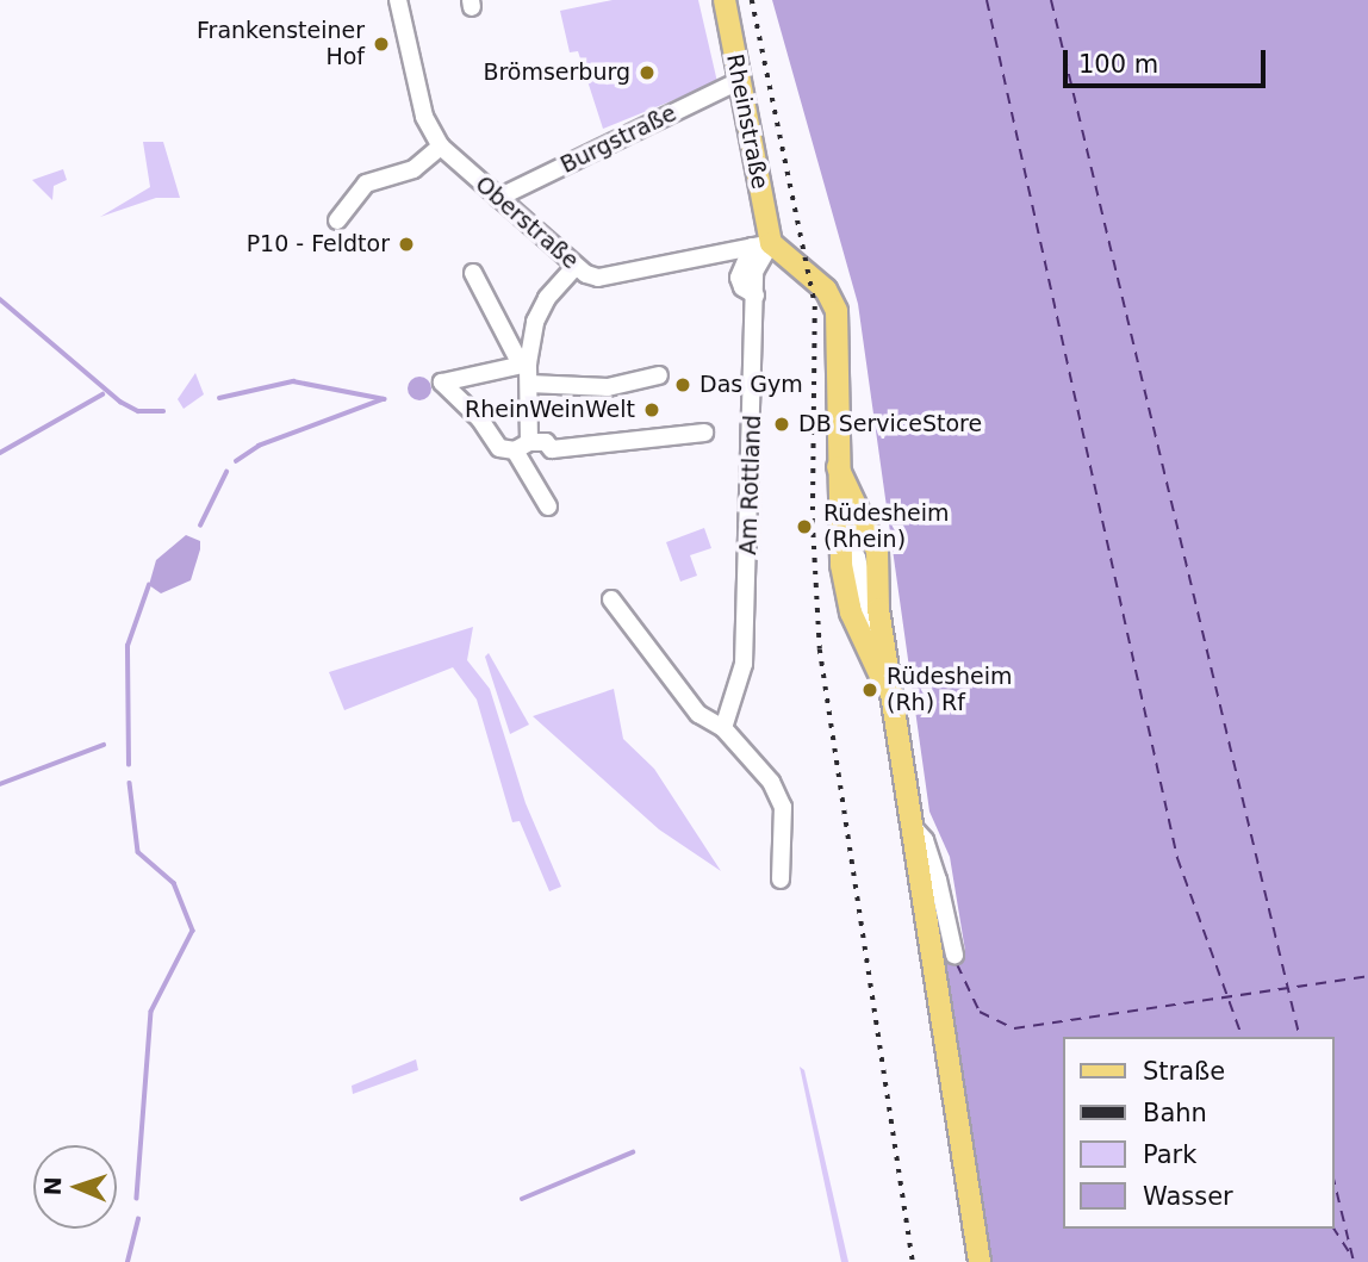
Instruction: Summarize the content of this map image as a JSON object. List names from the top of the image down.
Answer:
{
  "streets": {
    "main road": ["Rheinstraße"],
    "street": ["Burgstraße", "Oberstraße", "Am Rottland"]
  },
  "crossings": [
    ["Rheinstraße", "Burgstraße"],
    ["Rheinstraße", "Oberstraße"],
    ["Rheinstraße", "Am Rottland"],
    ["Burgstraße", "Oberstraße"],
    ["Oberstraße", "Am Rottland"]
  ],
  "places": [
    "Frankensteiner Hof",
    "Brömserburg",
    "P10 - Feldtor",
    "Das Gym",
    "RheinWeinWelt",
    "DB ServiceStore",
    "Rüdesheim (Rhein)",
    "Rüdesheim (Rh) Rf"
  ],
  "legend": [
    "Straße",
    "Bahn",
    "Park",
    "Wasser"
  ],
  "scale_bar": "100 m",
  "north": "left"
}
